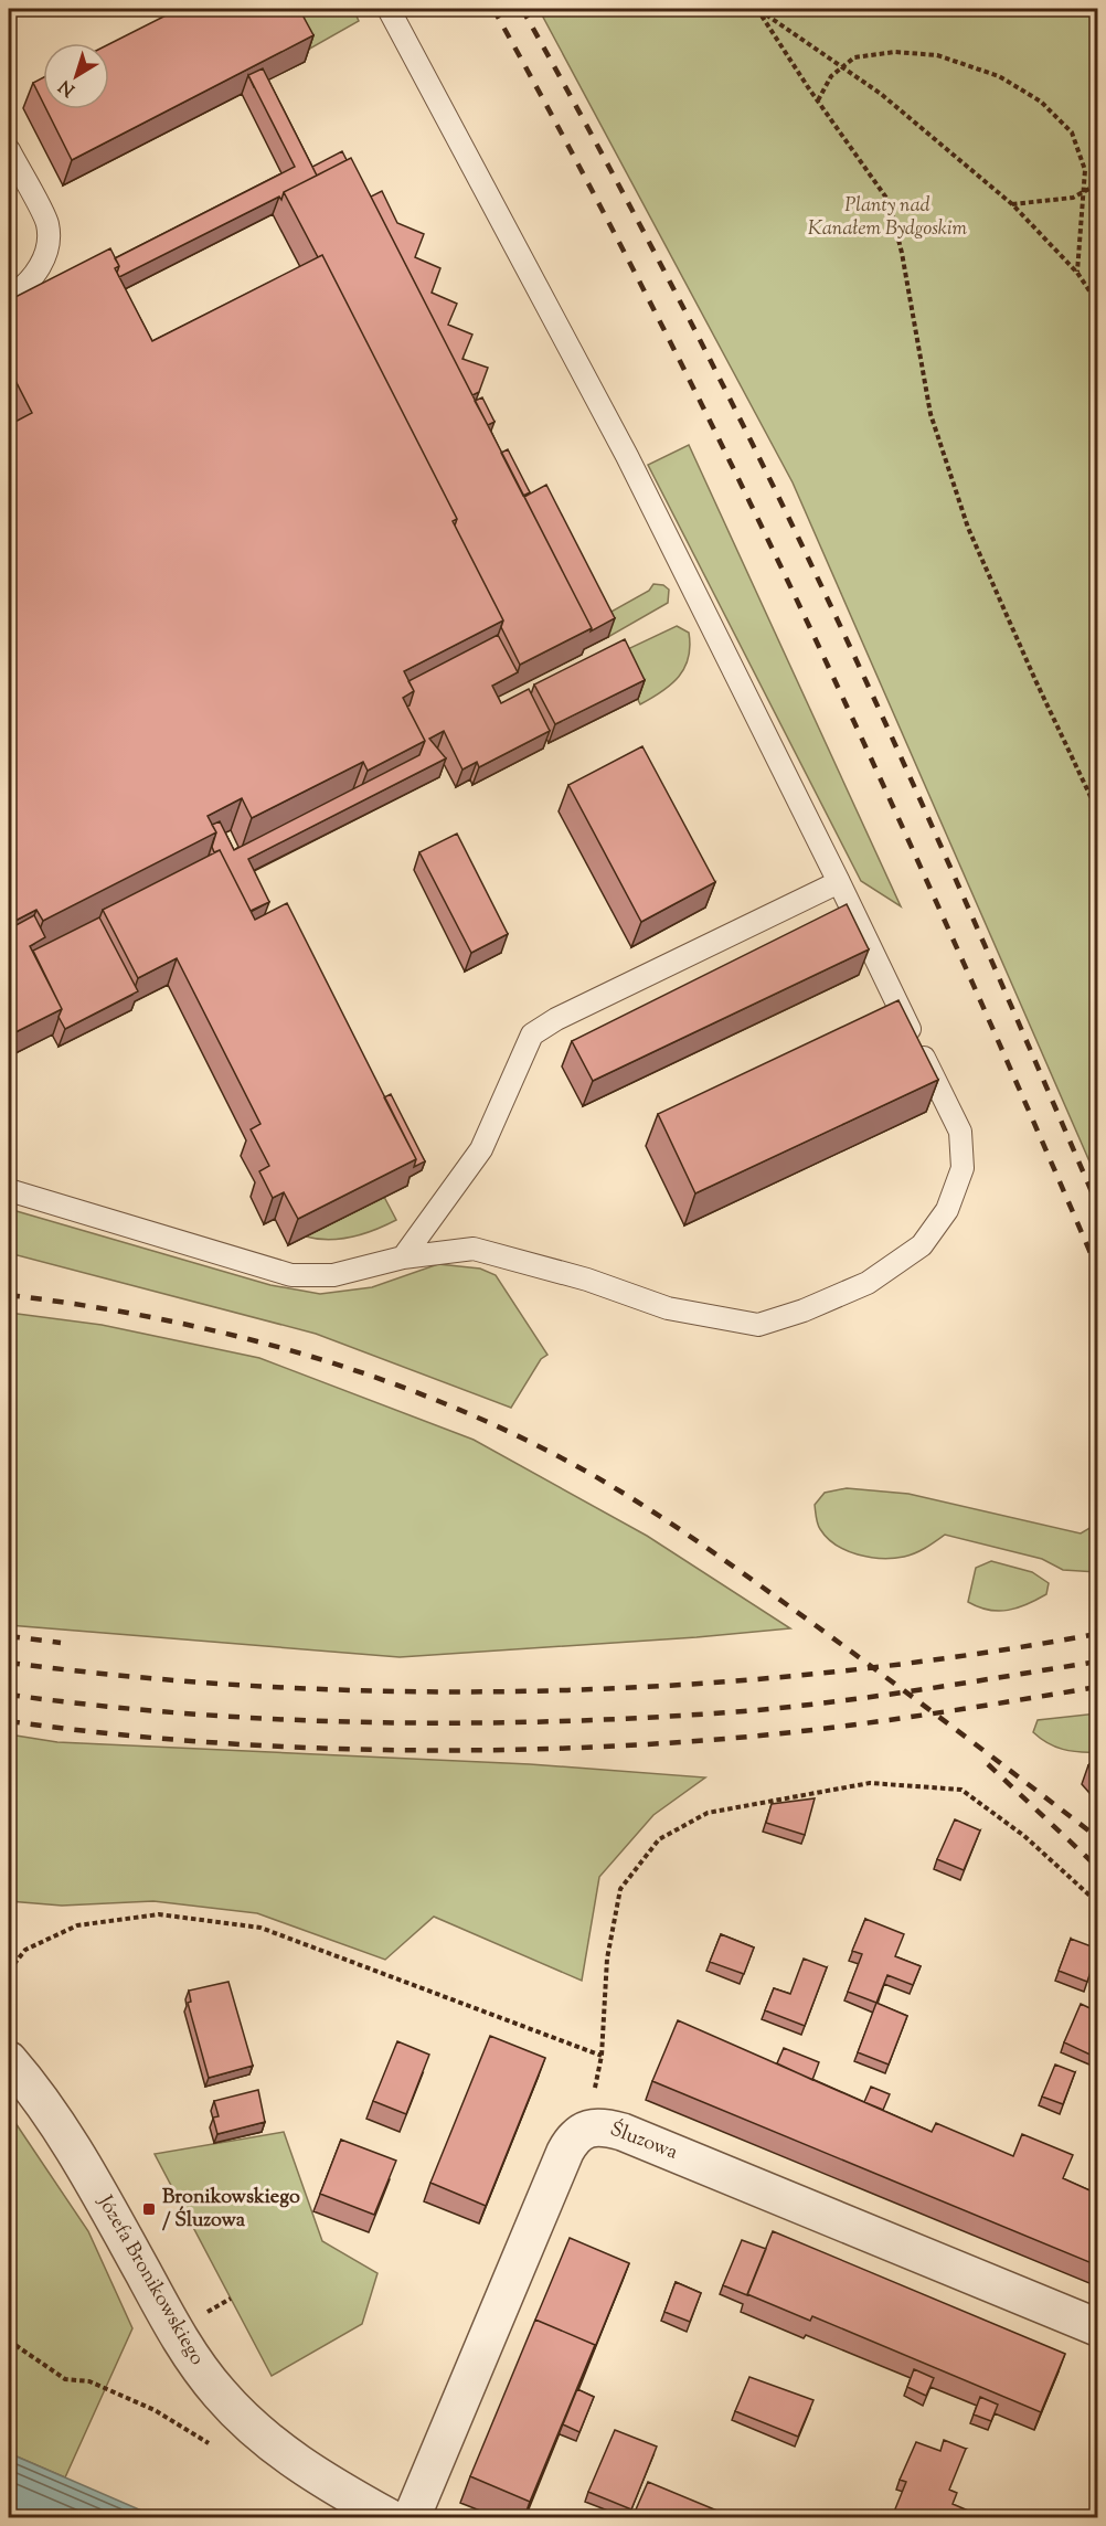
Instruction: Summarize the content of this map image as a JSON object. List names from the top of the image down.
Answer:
{
  "streets": {
    "street": ["Śluzowa", "Józefa Bronikowskiego"]
  },
  "parks": ["Planty nad Kanałem Bydgoskim"],
  "places": {
    "transit": ["Bronikowskiego / Śluzowa"]
  },
  "north": "bottom left"
}
